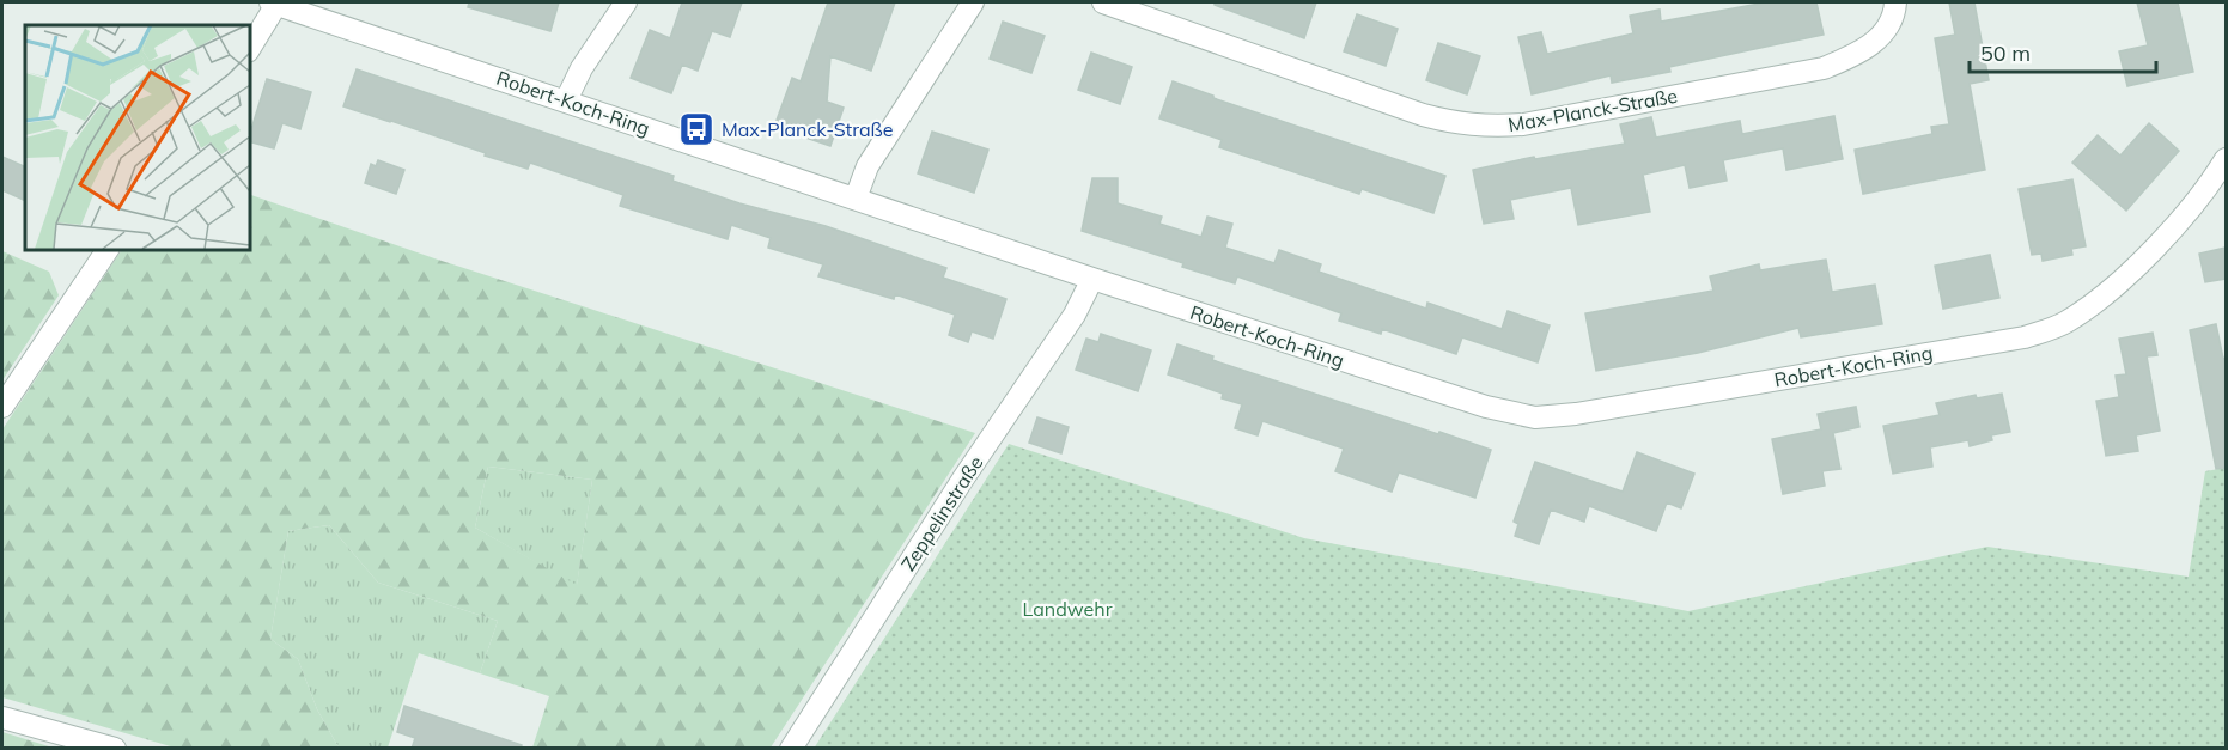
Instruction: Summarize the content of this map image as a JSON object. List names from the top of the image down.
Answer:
{
  "streets": {
    "street": ["Robert-Koch-Ring", "Max-Planck-Straße", "Zeppelinstraße"]
  },
  "crossings": [
    ["Robert-Koch-Ring", "Zeppelinstraße"]
  ],
  "parks": ["Landwehr"],
  "places": {
    "bus stop": ["Max-Planck-Straße"]
  },
  "scale_bar": "50 m"
}
